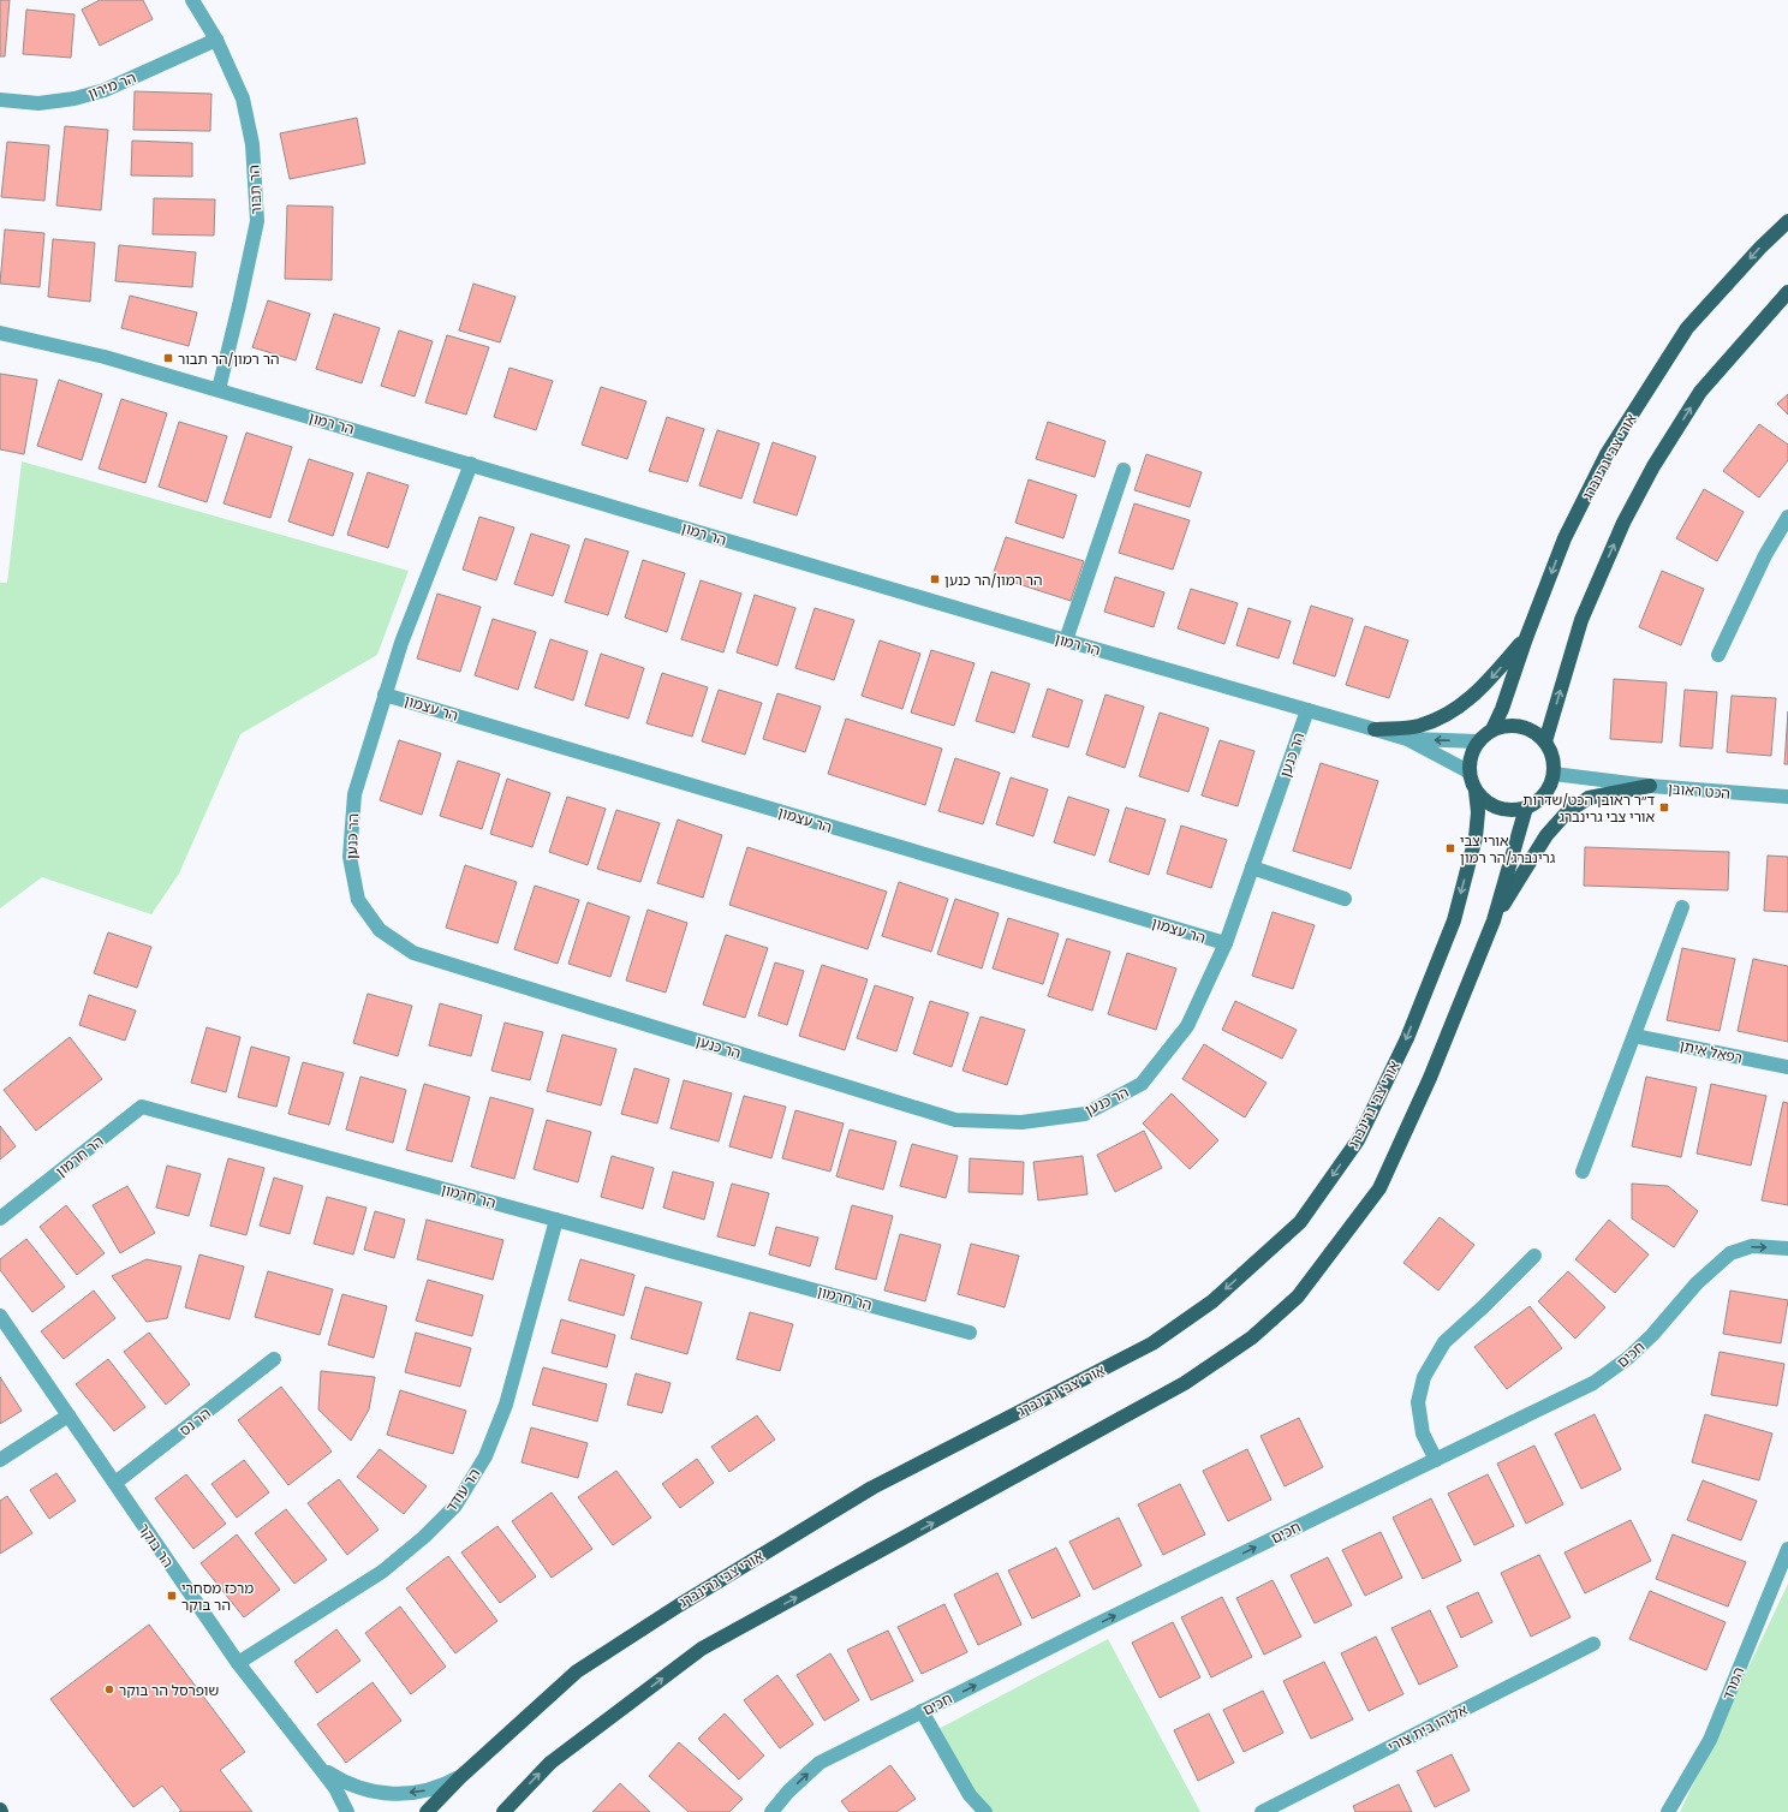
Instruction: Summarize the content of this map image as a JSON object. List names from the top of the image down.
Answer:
{
  "streets": {
    "main road": ["אורי צבי גרינברג"],
    "street": [
      "הר מירון",
      "הר תבור",
      "הר רמון",
      "הר עצמון",
      "הר כנען",
      "הכט ראובן",
      "רפאל איתן",
      "הר חרמון",
      "חכים",
      "הר נס",
      "הר עודד",
      "הר בוקר",
      "המרד",
      "אליהו בית צורי"
    ]
  },
  "crossings": [
    ["הר מירון", "הר תבור"],
    ["הר תבור", "הר רמון"],
    ["הר רמון", "אורי צבי גרינברג"],
    ["הר רמון", "הר כנען"],
    ["הר רמון", "הכט ראובן"],
    ["אורי צבי גרינברג", "הכט ראובן"],
    ["אורי צבי גרינברג", "הר בוקר"],
    ["הר עצמון", "הר כנען"],
    ["הר חרמון", "הר עודד"],
    ["הר נס", "הר בוקר"],
    ["הר עודד", "הר בוקר"]
  ],
  "one_way": ["חכים"],
  "places": {
    "transit": [
      "הר רמון/הר תבור",
      "הר רמון/הר כנען",
      "ד״ר ראובן הכט/שדרות אורי צבי גרינברג",
      "אורי צבי גרינברג/הר רמון",
      "מרכז מסחרי הר בוקר"
    ],
    "other": ["שופרסל הר בוקר"]
  }
}
